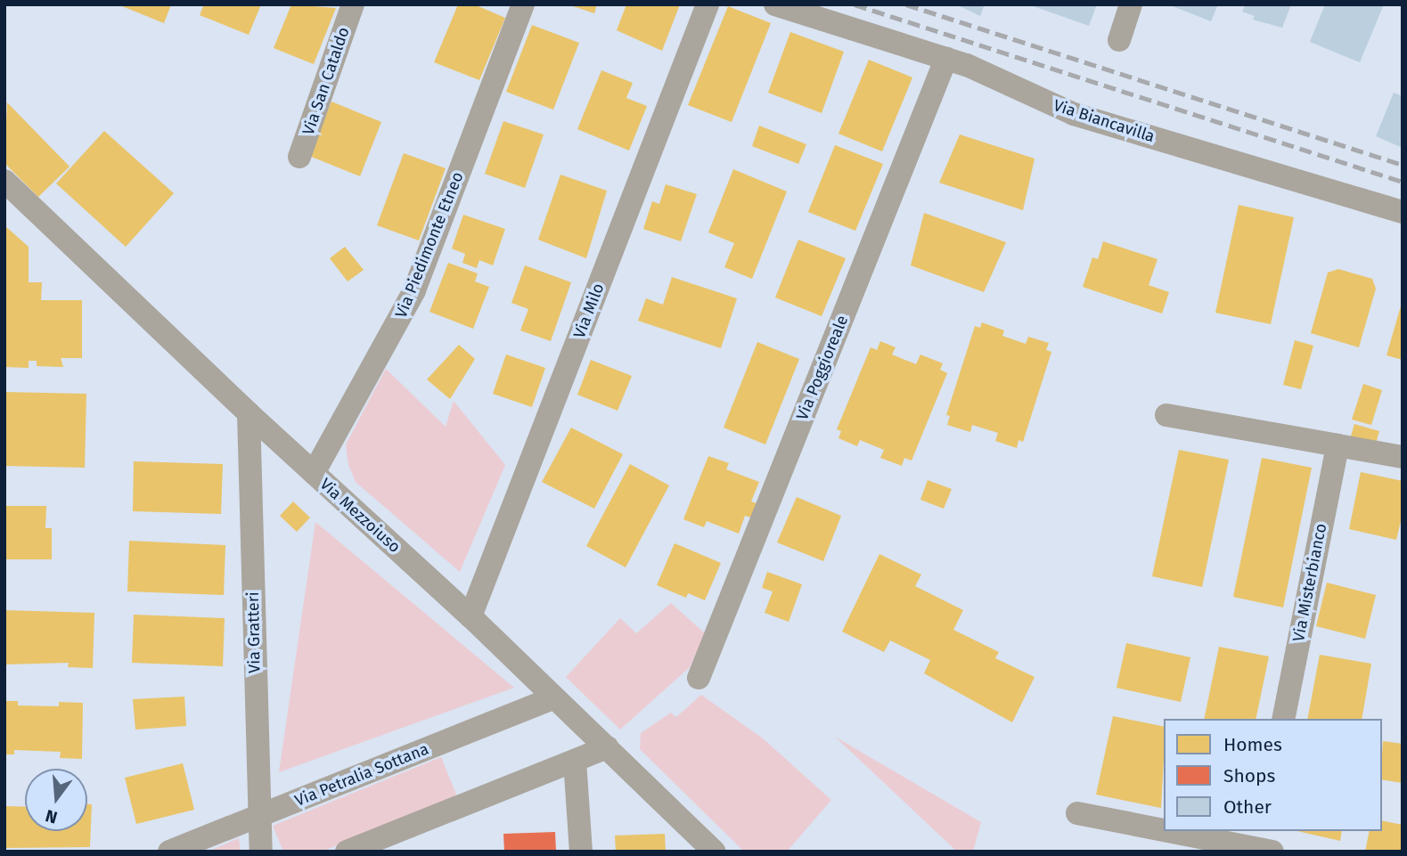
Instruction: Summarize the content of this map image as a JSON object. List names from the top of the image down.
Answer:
{
  "streets": {
    "street": [
      "Via San Cataldo",
      "Via Biancavilla",
      "Via Piedimonte Etneo",
      "Via Milo",
      "Via Poggioreale",
      "Via Mezzoiuso",
      "Via Misterbianco",
      "Via Gratteri",
      "Via Petralia Sottana"
    ]
  },
  "crossings": [
    ["Via Biancavilla", "Via Poggioreale"],
    ["Via Piedimonte Etneo", "Via Mezzoiuso"],
    ["Via Milo", "Via Mezzoiuso"],
    ["Via Mezzoiuso", "Via Gratteri"],
    ["Via Mezzoiuso", "Via Petralia Sottana"],
    ["Via Gratteri", "Via Petralia Sottana"]
  ],
  "legend": ["Homes", "Shops", "Other"],
  "north": "bottom"
}
